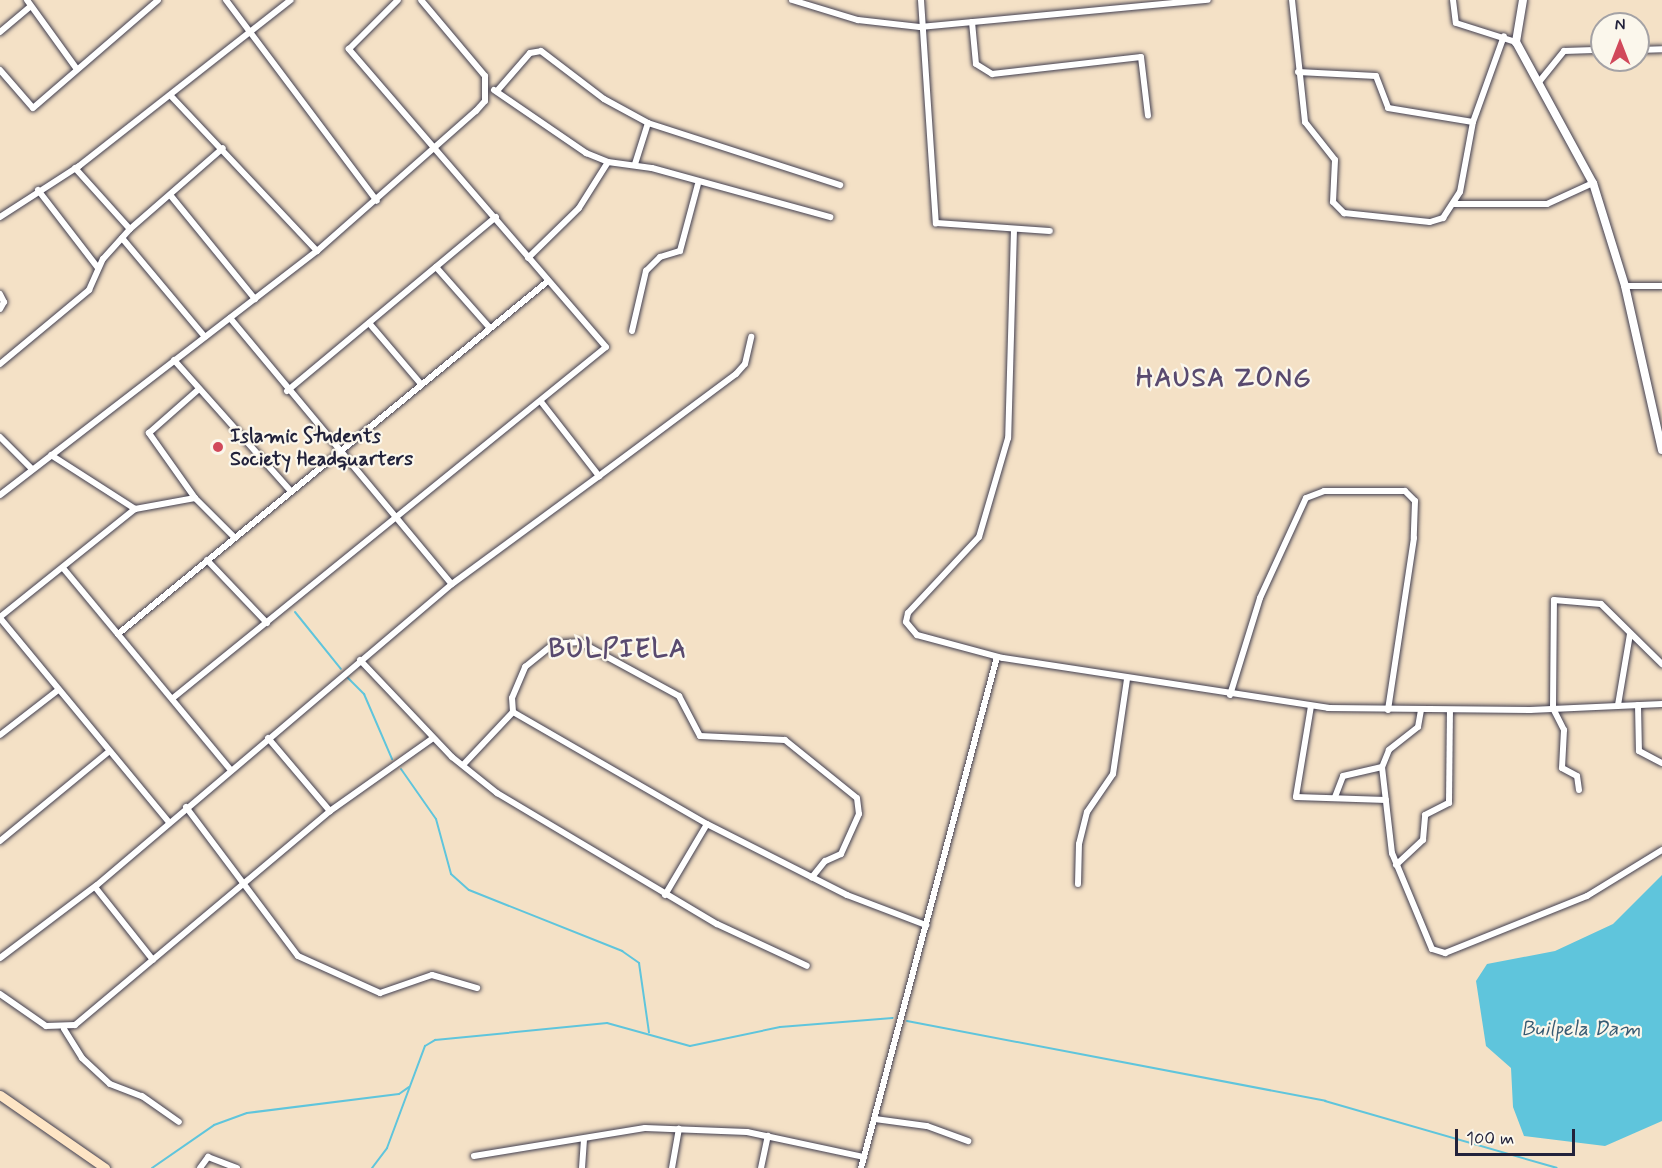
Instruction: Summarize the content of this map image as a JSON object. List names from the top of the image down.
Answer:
{
  "districts": ["HAUSA ZONG", "BULPIELA"],
  "water": ["Builpela Dam"],
  "places": ["Islamic Students Society Headquarters"],
  "scale_bar": "100 m",
  "north": "top"
}
